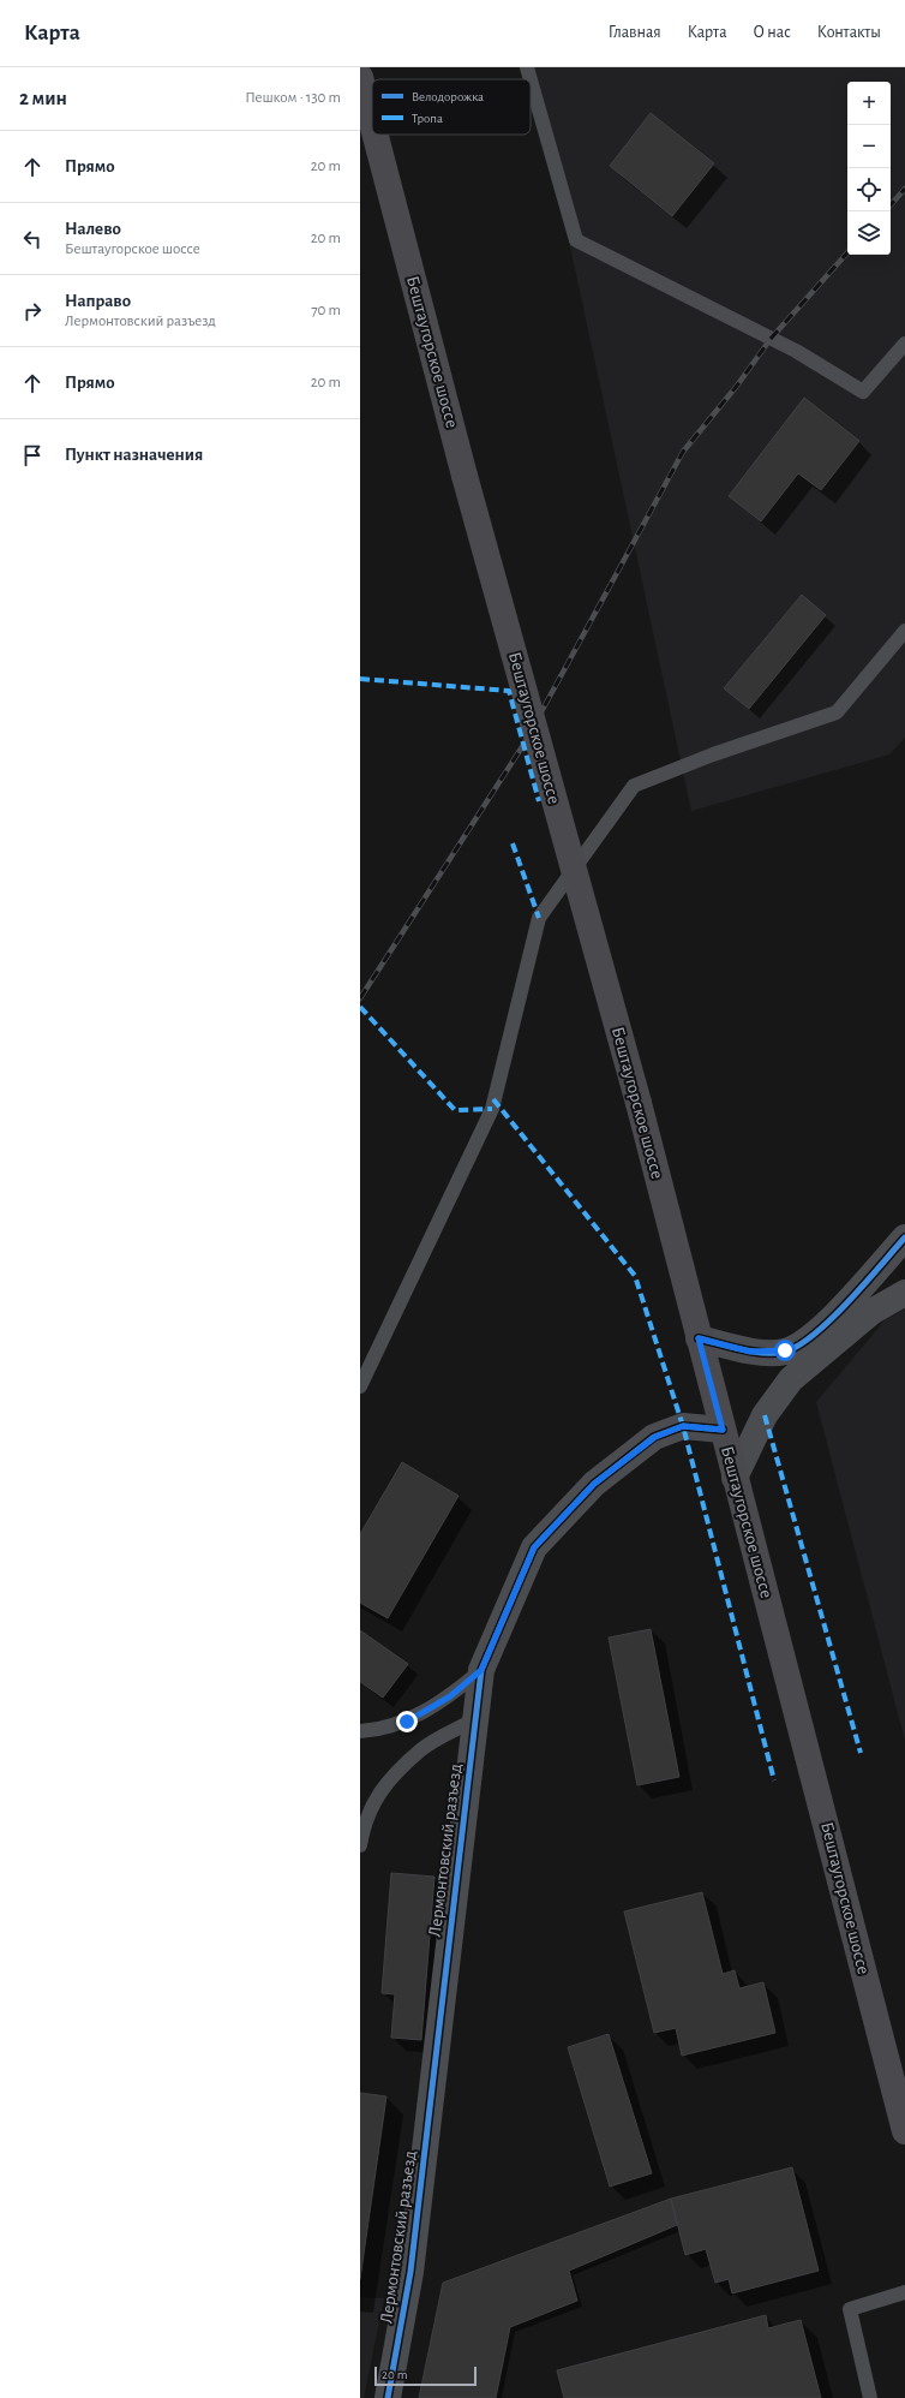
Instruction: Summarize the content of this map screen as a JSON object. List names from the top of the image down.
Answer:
{
  "streets": {
    "main road": ["Бештаугорское шоссе"],
    "street": ["Лермонтовский разъезд"]
  },
  "crossings": [
    ["Бештаугорское шоссе", "Лермонтовский разъезд"]
  ],
  "legend": ["Велодорожка", "Тропа"],
  "scale_bar": "20 m",
  "page": {
    "header": "Карта",
    "nav": [
      "Главная",
      "Карта",
      "О нас",
      "Контакты"
    ],
    "heading": ["2 мин", "Пешком · 130 m"],
    "map_buttons": ["+", "−"],
    "list": [
      ["Прямо", "20 m"],
      ["Налево", "Бештаугорское шоссе", "20 m"],
      ["Направо", "Лермонтовский разъезд", "70 m"],
      ["Прямо", "20 m"],
      "Пункт назначения"
    ],
    "scale": "20 m"
  }
}
